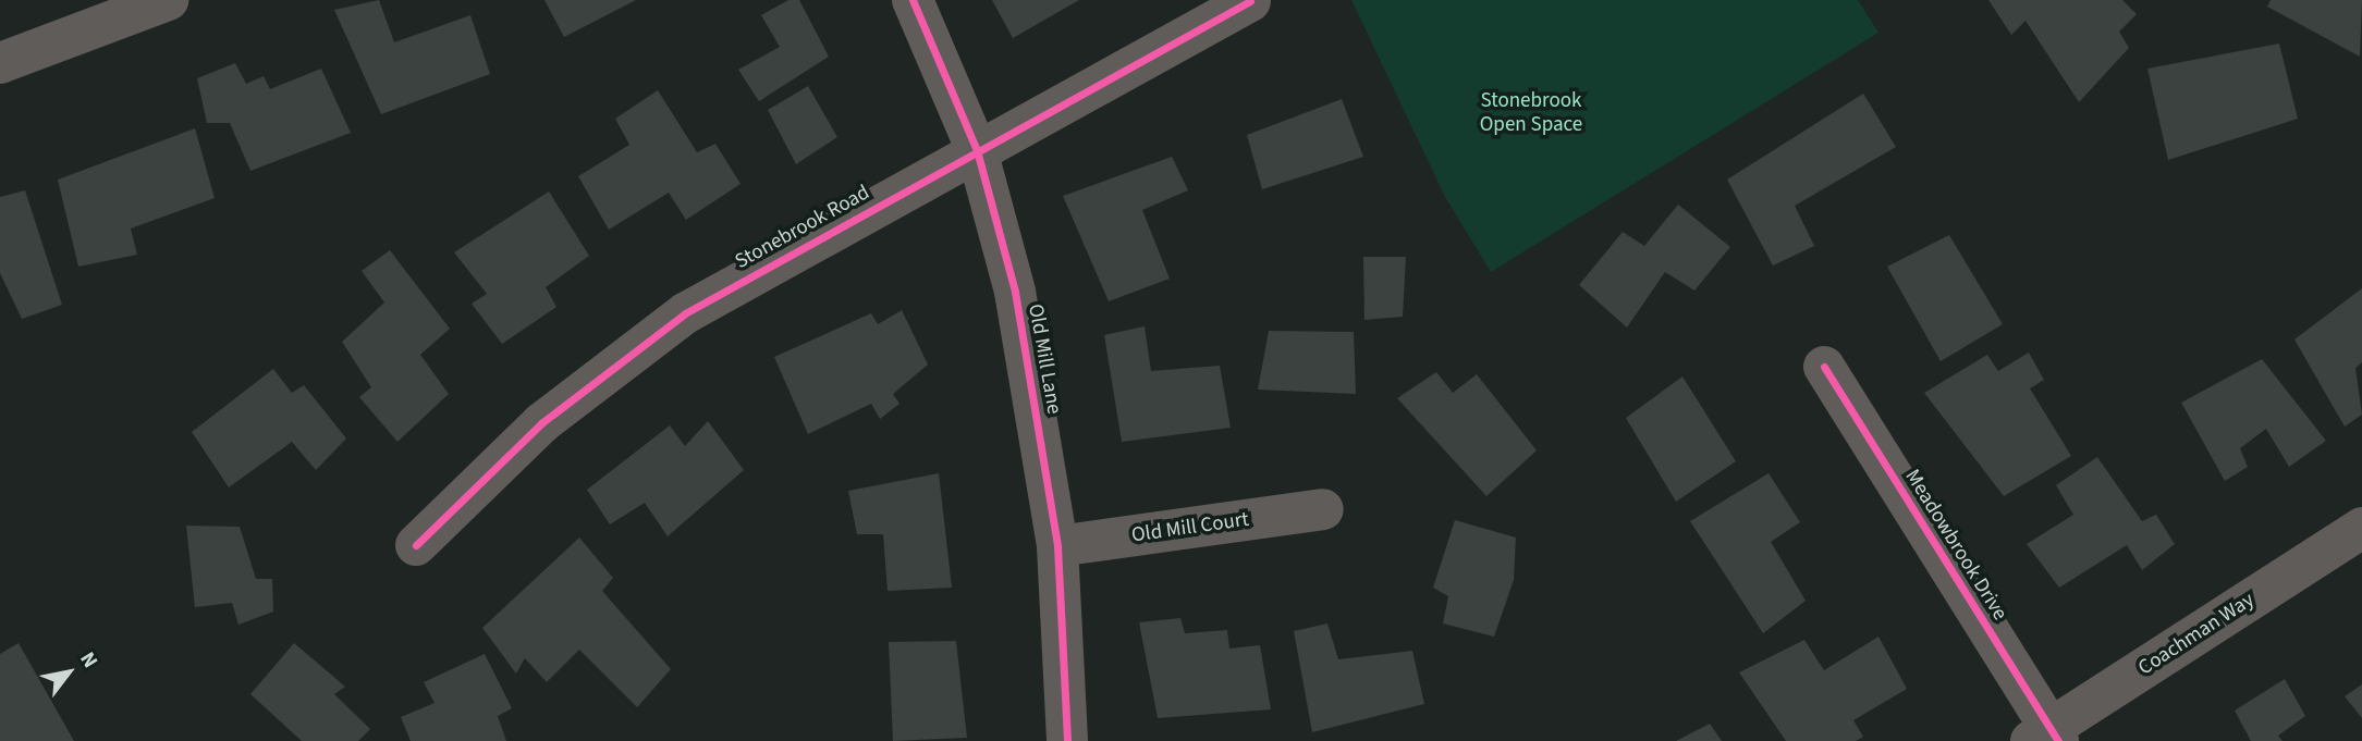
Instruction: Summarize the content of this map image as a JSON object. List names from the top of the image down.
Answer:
{
  "streets": {
    "street": [
      "Stonebrook Road",
      "Old Mill Lane",
      "Old Mill Court",
      "Meadowbrook Drive",
      "Coachman Way"
    ]
  },
  "crossings": [
    ["Stonebrook Road", "Old Mill Lane"],
    ["Old Mill Lane", "Old Mill Court"],
    ["Meadowbrook Drive", "Coachman Way"]
  ],
  "parks": ["Stonebrook Open Space"],
  "north": "top right"
}
